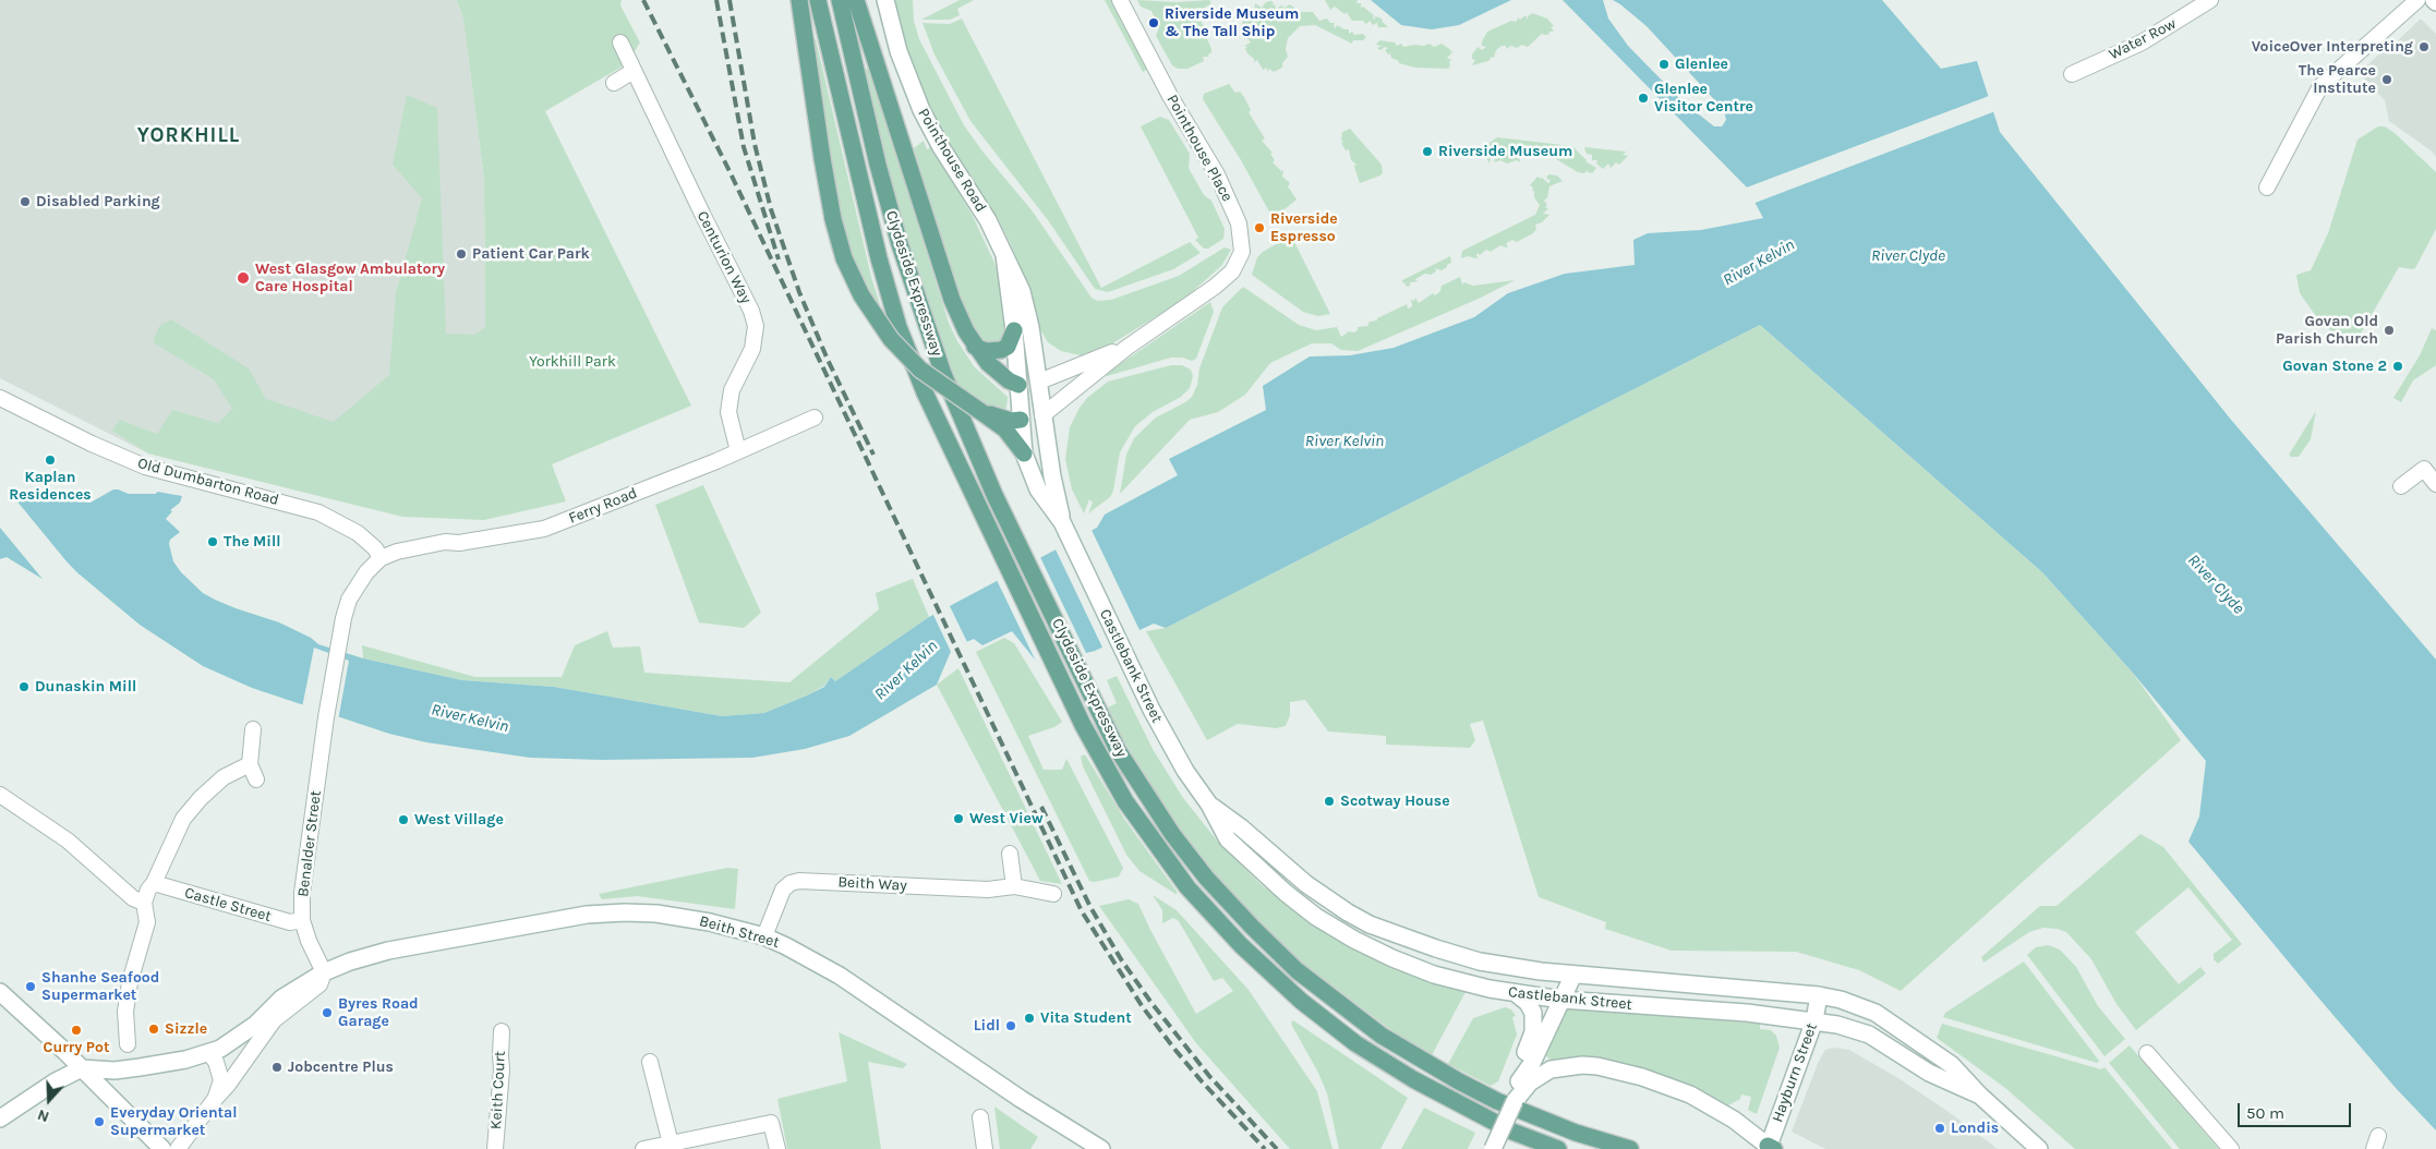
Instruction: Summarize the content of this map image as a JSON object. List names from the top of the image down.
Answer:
{
  "streets": {
    "main road": [
      "Pointhouse Road",
      "Clydeside Expressway",
      "Castlebank Street",
      "Beith Street",
      "Hayburn Street"
    ],
    "street": [
      "Water Row",
      "Pointhouse Place",
      "Centurion Way",
      "Old Dumbarton Road",
      "Ferry Road",
      "Benalder Street",
      "Beith Way",
      "Castle Street",
      "Keith Court"
    ]
  },
  "crossings": [
    ["Pointhouse Place", "Pointhouse Road"],
    ["Pointhouse Place", "Castlebank Street"],
    ["Pointhouse Road", "Castlebank Street"],
    ["Centurion Way", "Ferry Road"],
    ["Old Dumbarton Road", "Ferry Road"],
    ["Old Dumbarton Road", "Benalder Street"],
    ["Ferry Road", "Benalder Street"],
    ["Castlebank Street", "Hayburn Street"],
    ["Benalder Street", "Castle Street"],
    ["Benalder Street", "Beith Street"],
    ["Beith Way", "Beith Street"]
  ],
  "districts": ["YORKHILL"],
  "water": ["River Clyde", "River Kelvin"],
  "parks": ["Yorkhill Park"],
  "places": [
    "Riverside Museum & The Tall Ship",
    "VoiceOver Interpreting",
    "Glenlee",
    "The Pearce Institute",
    "Glenlee Visitor Centre",
    "Riverside Museum",
    "Disabled Parking",
    "Riverside Espresso",
    "Patient Car Park",
    "West Glasgow Ambulatory Care Hospital",
    "Govan Old Parish Church",
    "Govan Stone 2",
    "Kaplan Residences",
    "The Mill",
    "Dunaskin Mill",
    "Scotway House",
    "West View",
    "West Village",
    "Shanhe Seafood Supermarket",
    "Byres Road Garage",
    "Vita Student",
    "Lidl",
    "Sizzle",
    "Curry Pot",
    "Jobcentre Plus",
    "Everyday Oriental Supermarket",
    "Londis"
  ],
  "scale_bar": "50 m",
  "north": "bottom"
}
